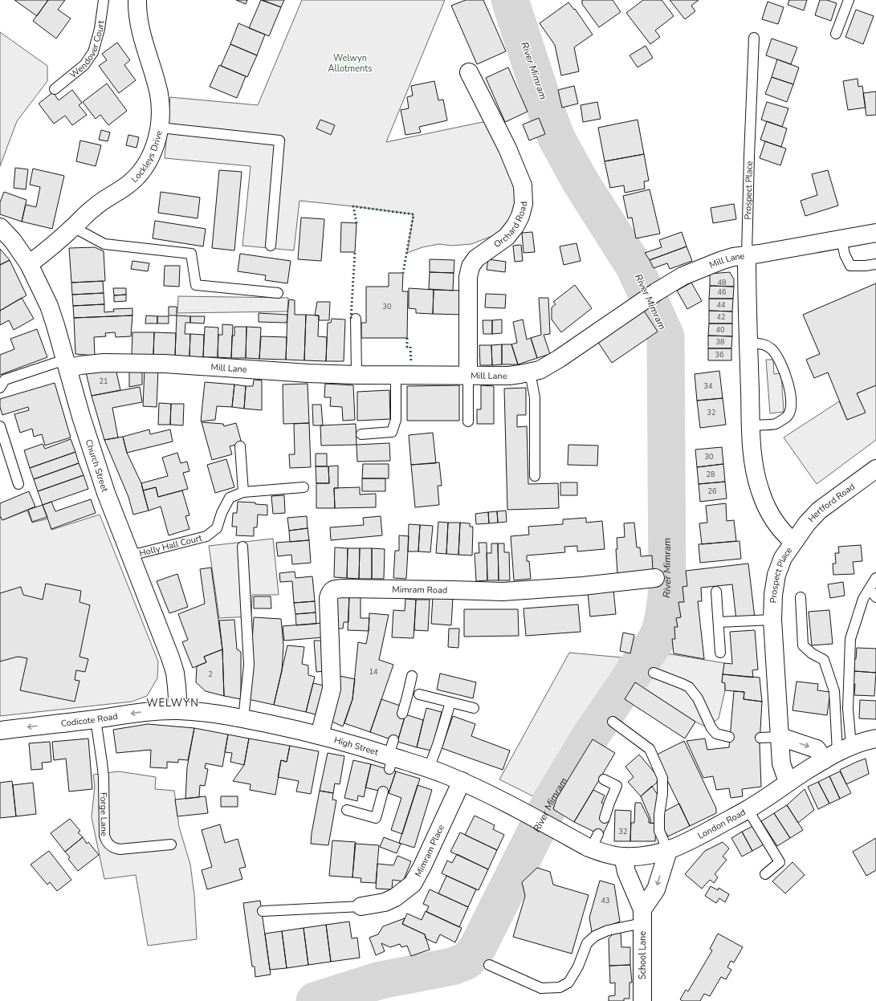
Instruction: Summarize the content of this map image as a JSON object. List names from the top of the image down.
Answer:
{
  "streets": {
    "street": [
      "Lockleys Drive",
      "Prospect Place",
      "Orchard Road",
      "Mill Lane",
      "Church Street",
      "Hertford Road",
      "Mimram Road",
      "Codicote Road",
      "High Street",
      "London Road",
      "Mimram Place",
      "School Lane"
    ],
    "lane": ["Wendover Court", "Holly Hall Court", "Forge Lane"]
  },
  "crossings": [
    ["Lockleys Drive", "Church Street"],
    ["Prospect Place", "Mill Lane"],
    ["Prospect Place", "Hertford Road"],
    ["Prospect Place", "London Road"],
    ["Orchard Road", "Mill Lane"],
    ["Mill Lane", "Church Street"],
    ["Church Street", "Holly Hall Court"],
    ["Church Street", "Codicote Road"],
    ["Church Street", "High Street"],
    ["Mimram Road", "High Street"],
    ["Codicote Road", "High Street"],
    ["Codicote Road", "Forge Lane"],
    ["High Street", "London Road"],
    ["High Street", "Mimram Place"],
    ["London Road", "School Lane"]
  ],
  "one_way": ["Codicote Road"],
  "districts": ["WELWYN"],
  "water": ["River Mimram"],
  "parks": ["Welwyn Allotments"],
  "house_numbers": [
    "48",
    "46",
    "44",
    "30",
    "42",
    "40",
    "38",
    "36",
    "21",
    "34",
    "32",
    "30",
    "28",
    "26",
    "14",
    "2",
    "32",
    "43"
  ]
}
